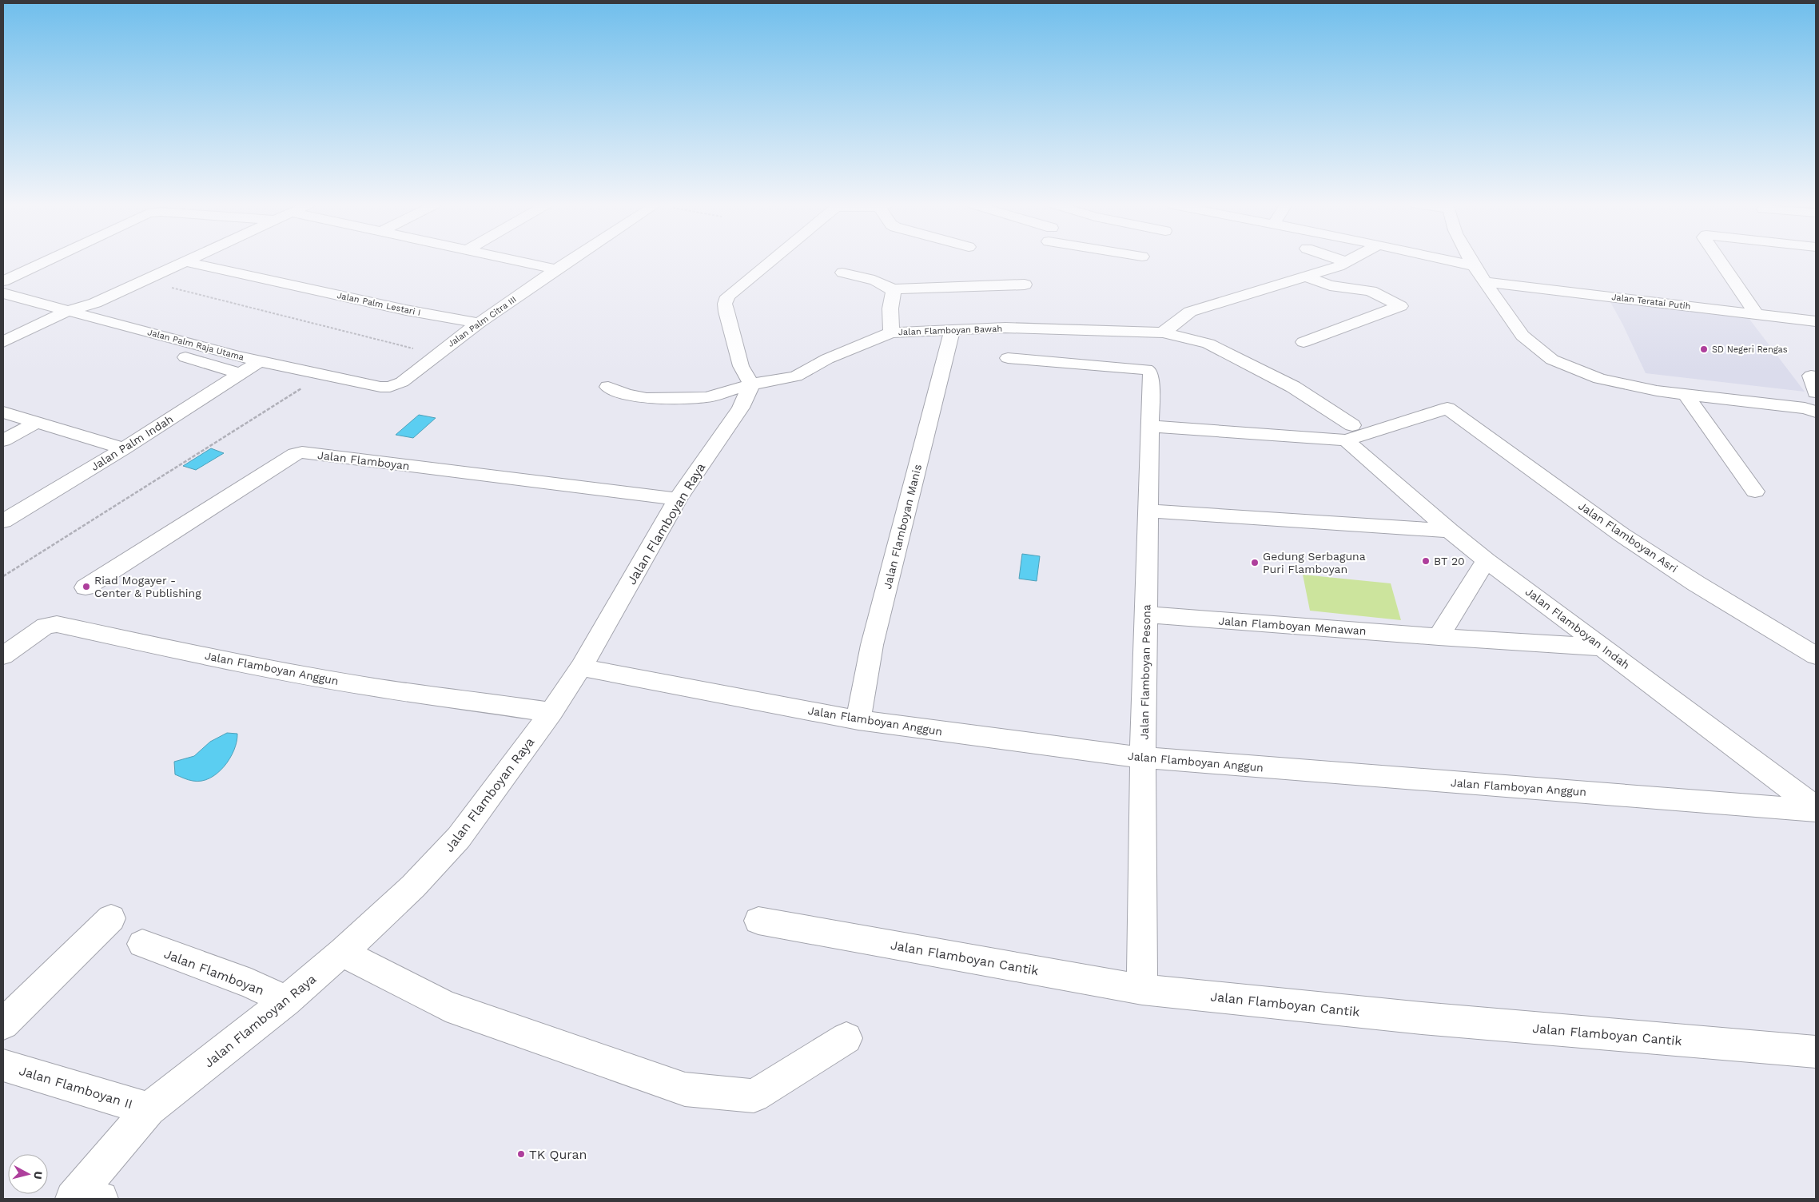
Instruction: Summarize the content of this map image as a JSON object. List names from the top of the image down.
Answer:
{
  "streets": {
    "street": [
      "Jalan Teratai Putih",
      "Jalan Palm Lestari I",
      "Jalan Palm Citra III",
      "Jalan Flamboyan Bawah",
      "Jalan Palm Raja Utama",
      "Jalan Palm Indah",
      "Jalan Flamboyan",
      "Jalan Flamboyan Raya",
      "Jalan Flamboyan Manis",
      "Jalan Flamboyan Asri",
      "Jalan Flamboyan Menawan",
      "Jalan Flamboyan Indah",
      "Jalan Flamboyan Anggun",
      "Jalan Flamboyan Pesona",
      "Jalan Flamboyan Cantik",
      "Jalan Flamboyan II"
    ]
  },
  "crossings": [
    ["Jalan Palm Lestari I", "Jalan Palm Citra III"],
    ["Jalan Palm Citra III", "Jalan Palm Raja Utama"],
    ["Jalan Flamboyan Bawah", "Jalan Flamboyan Raya"],
    ["Jalan Flamboyan Bawah", "Jalan Flamboyan Asri"],
    ["Jalan Flamboyan Bawah", "Jalan Flamboyan Indah"],
    ["Jalan Palm Raja Utama", "Jalan Palm Indah"],
    ["Jalan Flamboyan", "Jalan Flamboyan Raya"],
    ["Jalan Flamboyan Raya", "Jalan Flamboyan Anggun"],
    ["Jalan Flamboyan Raya", "Jalan Flamboyan II"],
    ["Jalan Flamboyan Manis", "Jalan Flamboyan Anggun"],
    ["Jalan Flamboyan Asri", "Jalan Flamboyan Indah"],
    ["Jalan Flamboyan Menawan", "Jalan Flamboyan Indah"],
    ["Jalan Flamboyan Menawan", "Jalan Flamboyan Pesona"],
    ["Jalan Flamboyan Indah", "Jalan Flamboyan Anggun"],
    ["Jalan Flamboyan Anggun", "Jalan Flamboyan Pesona"],
    ["Jalan Flamboyan Pesona", "Jalan Flamboyan Cantik"]
  ],
  "places": [
    "SD Negeri Rengas",
    "BT 20",
    "Gedung Serbaguna Puri Flamboyan",
    "Riad Mogayer - Center & Publishing",
    "TK Quran"
  ],
  "north": "right"
}
